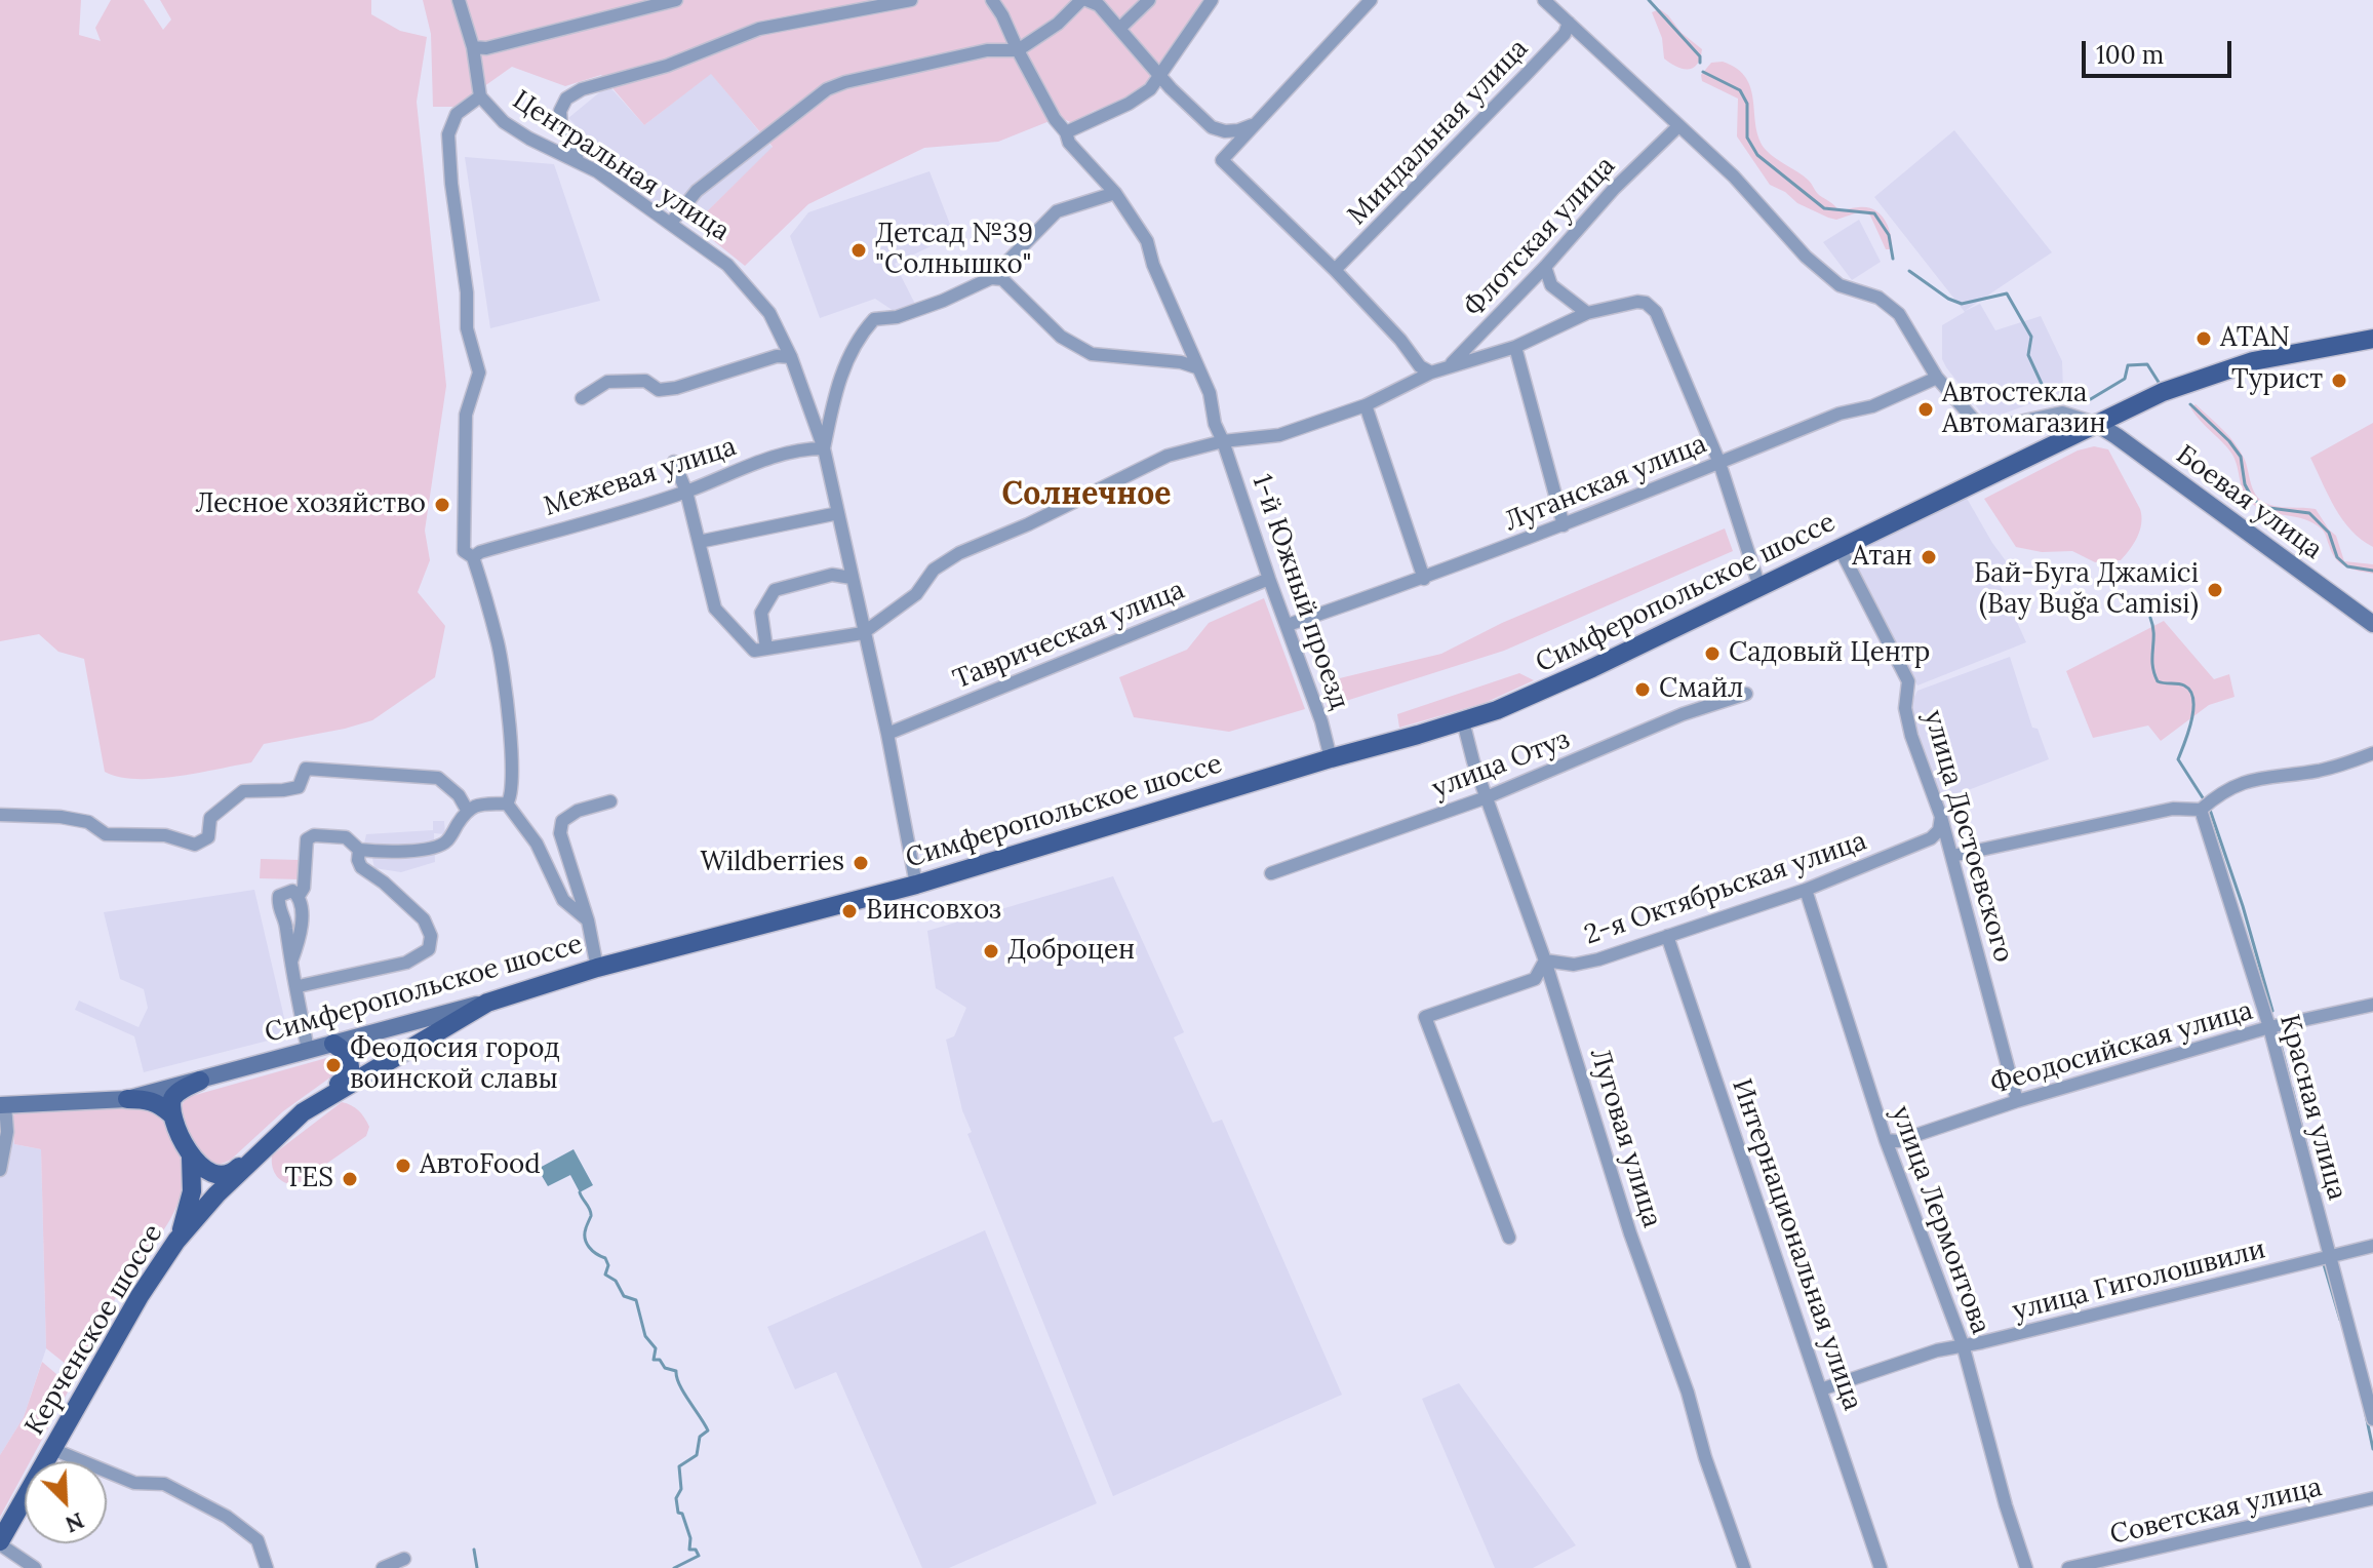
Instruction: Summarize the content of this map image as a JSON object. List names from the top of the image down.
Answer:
{
  "streets": {
    "main road": ["Боевая улица", "Симферопольское шоссе", "Керченское шоссе"],
    "street": [
      "Миндальная улица",
      "Центральная улица",
      "Флотская улица",
      "Межевая улица",
      "Луганская улица",
      "1-й Южный проезд",
      "Таврическая улица",
      "улица Отуз",
      "улица Достоевского",
      "2-я Октябрьская улица",
      "Феодосийская улица",
      "Красная улица",
      "Луговая улица",
      "улица Лермонтова",
      "Интернациональная улица",
      "улица Гиголошвили",
      "Советская улица"
    ]
  },
  "crossings": [
    ["Центральная улица", "Межевая улица"],
    ["Центральная улица", "1-й Южный проезд"],
    ["Центральная улица", "Симферопольское шоссе"],
    ["Центральная улица", "Таврическая улица"],
    ["Луганская улица", "1-й Южный проезд"],
    ["Боевая улица", "Симферопольское шоссе"],
    ["1-й Южный проезд", "Симферопольское шоссе"],
    ["1-й Южный проезд", "Таврическая улица"],
    ["Симферопольское шоссе", "улица Достоевского"],
    ["Симферопольское шоссе", "Луговая улица"],
    ["улица Отуз", "Луговая улица"],
    ["улица Достоевского", "2-я Октябрьская улица"],
    ["улица Достоевского", "Феодосийская улица"],
    ["2-я Октябрьская улица", "Луговая улица"],
    ["2-я Октябрьская улица", "улица Лермонтова"],
    ["2-я Октябрьская улица", "Интернациональная улица"],
    ["Феодосийская улица", "Красная улица"],
    ["Феодосийская улица", "улица Лермонтова"],
    ["Красная улица", "улица Гиголошвили"],
    ["улица Лермонтова", "улица Гиголошвили"],
    ["Интернациональная улица", "улица Гиголошвили"]
  ],
  "districts": ["Солнечное"],
  "places": [
    "Детсад №39 \"Солнышко\"",
    "ATAN",
    "Турист",
    "Автостекла Автомагазин",
    "Лесное хозяйство",
    "Атан",
    "Бай-Буга Джамісі (Bay Buğa Camisi)",
    "Садовый Центр",
    "Смайл",
    "Wildberries",
    "Винсовхоз",
    "Доброцен",
    "Феодосия город воинской славы",
    "АвтоFood",
    "TES"
  ],
  "scale_bar": "100 m",
  "north": "bottom right"
}
